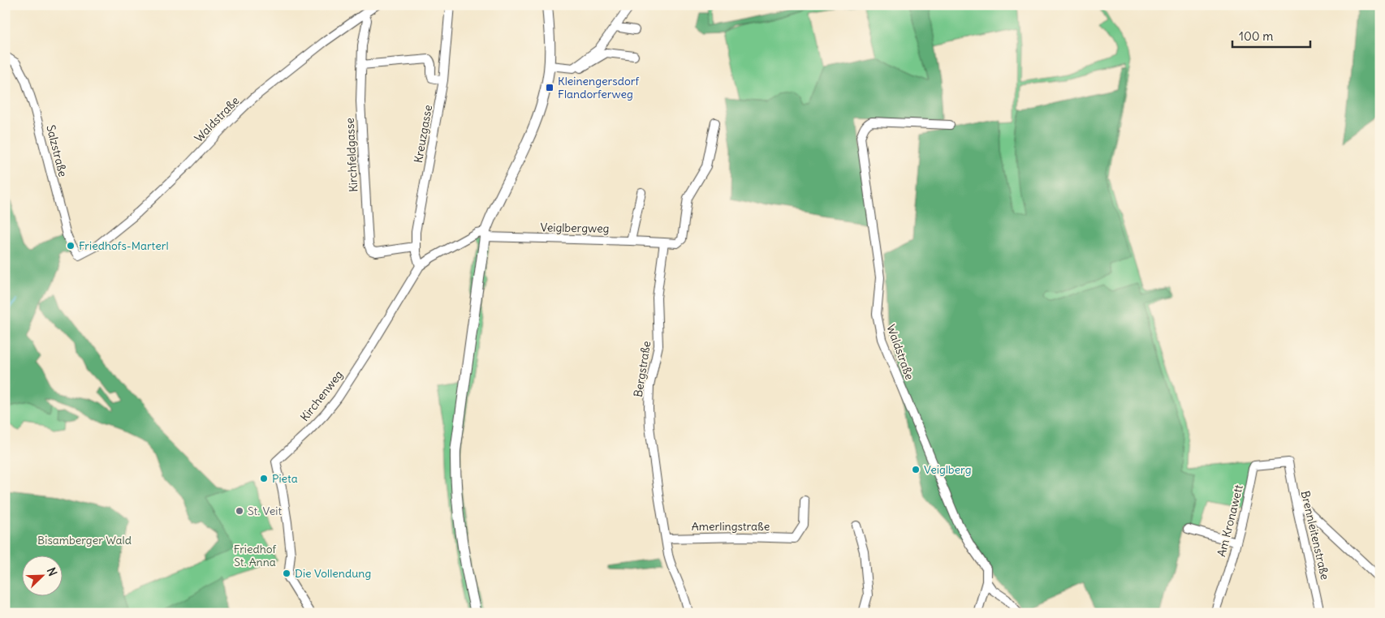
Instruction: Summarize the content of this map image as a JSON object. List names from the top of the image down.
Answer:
{
  "streets": {
    "street": [
      "Waldstraße",
      "Kreuzgasse",
      "Salzstraße",
      "Kirchfeldgasse",
      "Veiglbergweg",
      "Bergstraße",
      "Kirchenweg",
      "Am Kronawett",
      "Amerlingstraße",
      "Brennleitenstraße"
    ]
  },
  "crossings": [
    ["Waldstraße", "Salzstraße"],
    ["Waldstraße", "Kirchfeldgasse"],
    ["Kreuzgasse", "Kirchfeldgasse"],
    ["Kreuzgasse", "Kirchenweg"],
    ["Veiglbergweg", "Bergstraße"],
    ["Veiglbergweg", "Kirchenweg"],
    ["Bergstraße", "Amerlingstraße"],
    ["Am Kronawett", "Brennleitenstraße"]
  ],
  "parks": ["Bisamberger Wald", "Friedhof St. Anna"],
  "places": {
    "transit": ["Kleinengersdorf Flandorferweg"],
    "other": [
      "Friedhofs-Marterl",
      "Veiglberg",
      "Pieta",
      "St. Veit",
      "Die Vollendung"
    ]
  },
  "scale_bar": "100 m",
  "north": "top right"
}
